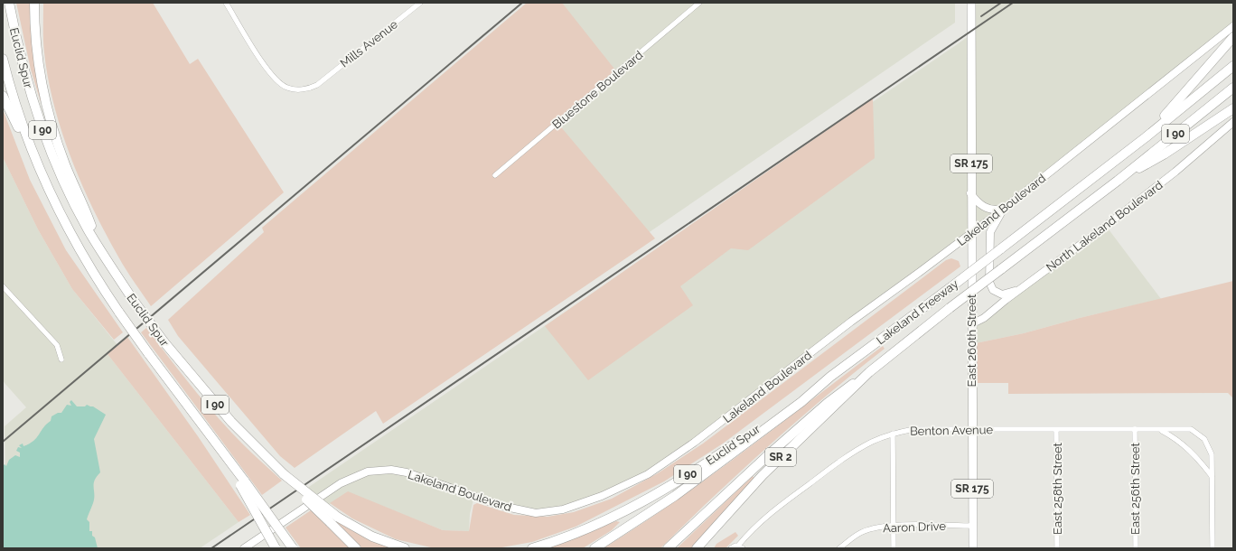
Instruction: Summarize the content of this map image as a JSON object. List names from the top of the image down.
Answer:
{
  "streets": {
    "highway": [
      "Euclid Spur",
      "I 90",
      "Lakeland Freeway",
      "SR 2"
    ],
    "main road": ["SR 175", "East 260th Street"],
    "street": [
      "Mills Avenue",
      "Bluestone Boulevard",
      "Lakeland Boulevard",
      "North Lakeland Boulevard",
      "Benton Avenue",
      "East 258th Street",
      "East 256th Street",
      "Aaron Drive"
    ]
  },
  "crossings": [
    ["Euclid Spur", "I 90"],
    ["Euclid Spur", "Lakeland Freeway"],
    ["I 90", "Lakeland Freeway"],
    ["Lakeland Boulevard", "East 260th Street"],
    ["North Lakeland Boulevard", "East 260th Street"],
    ["East 260th Street", "Benton Avenue"],
    ["East 260th Street", "Aaron Drive"],
    ["Benton Avenue", "East 258th Street"],
    ["Benton Avenue", "East 256th Street"]
  ]
}
